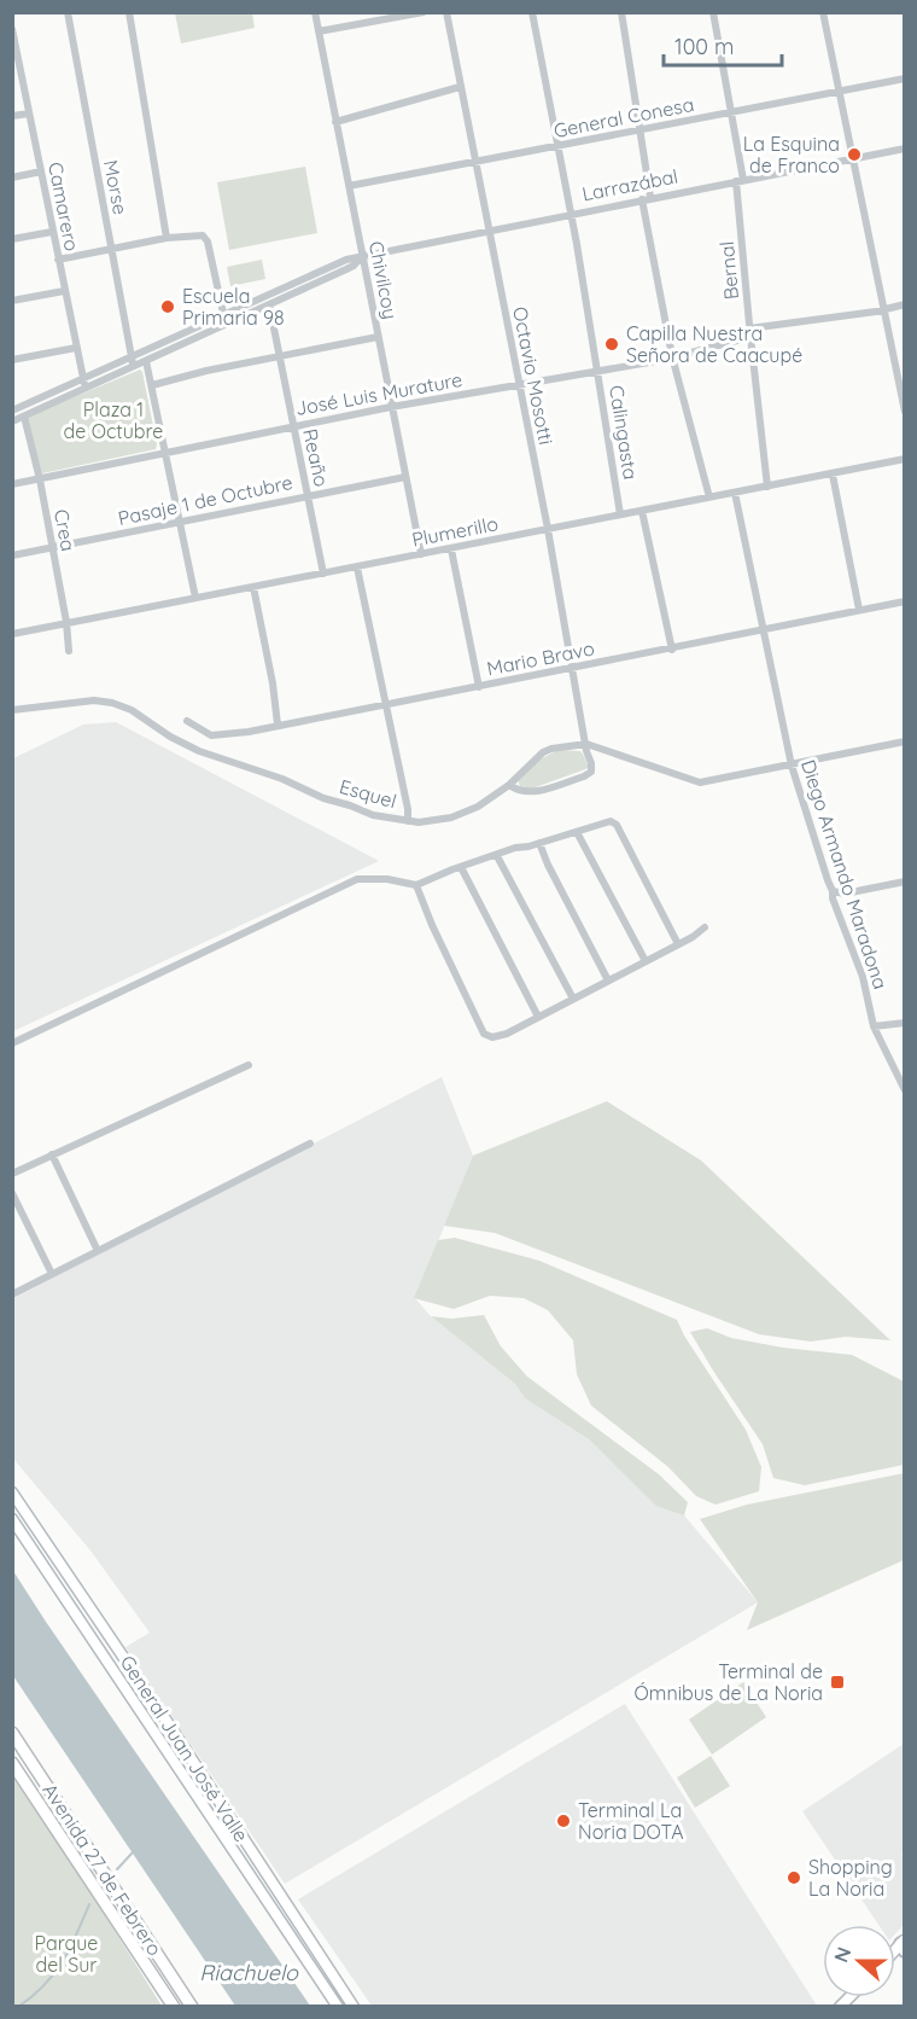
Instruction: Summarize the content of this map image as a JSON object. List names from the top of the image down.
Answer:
{
  "streets": {
    "main road": ["General Juan José Valle", "Avenida 27 de Febrero"],
    "street": [
      "General Conesa",
      "Larrazábal",
      "Morse",
      "Camarero",
      "Bernal",
      "Chivilcoy",
      "Octavio Mosotti",
      "José Luis Murature",
      "Calingasta",
      "Reaño",
      "Pasaje 1 de Octubre",
      "Crea",
      "Plumerillo",
      "Mario Bravo",
      "Esquel",
      "Diego Armando Maradona"
    ]
  },
  "crossings": [
    ["General Conesa", "Bernal"],
    ["General Conesa", "Chivilcoy"],
    ["General Conesa", "Octavio Mosotti"],
    ["General Conesa", "Calingasta"],
    ["Larrazábal", "Morse"],
    ["Larrazábal", "Camarero"],
    ["Larrazábal", "Bernal"],
    ["Larrazábal", "Chivilcoy"],
    ["Larrazábal", "Octavio Mosotti"],
    ["Larrazábal", "Calingasta"],
    ["Larrazábal", "Reaño"],
    ["Larrazábal", "Crea"],
    ["Bernal", "José Luis Murature"],
    ["Bernal", "Plumerillo"],
    ["Chivilcoy", "José Luis Murature"],
    ["Chivilcoy", "Pasaje 1 de Octubre"],
    ["Chivilcoy", "Plumerillo"],
    ["Octavio Mosotti", "José Luis Murature"],
    ["Octavio Mosotti", "Plumerillo"],
    ["Octavio Mosotti", "Mario Bravo"],
    ["Octavio Mosotti", "Esquel"],
    ["José Luis Murature", "Calingasta"],
    ["José Luis Murature", "Reaño"],
    ["José Luis Murature", "Crea"],
    ["Calingasta", "Plumerillo"],
    ["Reaño", "Pasaje 1 de Octubre"],
    ["Reaño", "Plumerillo"],
    ["Pasaje 1 de Octubre", "Crea"],
    ["Crea", "Plumerillo"],
    ["Plumerillo", "Diego Armando Maradona"],
    ["Mario Bravo", "Diego Armando Maradona"],
    ["Esquel", "Diego Armando Maradona"]
  ],
  "water": ["Riachuelo"],
  "parks": ["Plaza 1 de Octubre", "Parque del Sur"],
  "places": {
    "other": [
      "La Esquina de Franco",
      "Escuela Primaria 98",
      "Capilla Nuestra Señora de Caacupé",
      "Terminal La Noria DOTA",
      "Shopping La Noria"
    ],
    "transit": ["Terminal de Ómnibus de La Noria"]
  },
  "scale_bar": "100 m",
  "north": "left"
}
